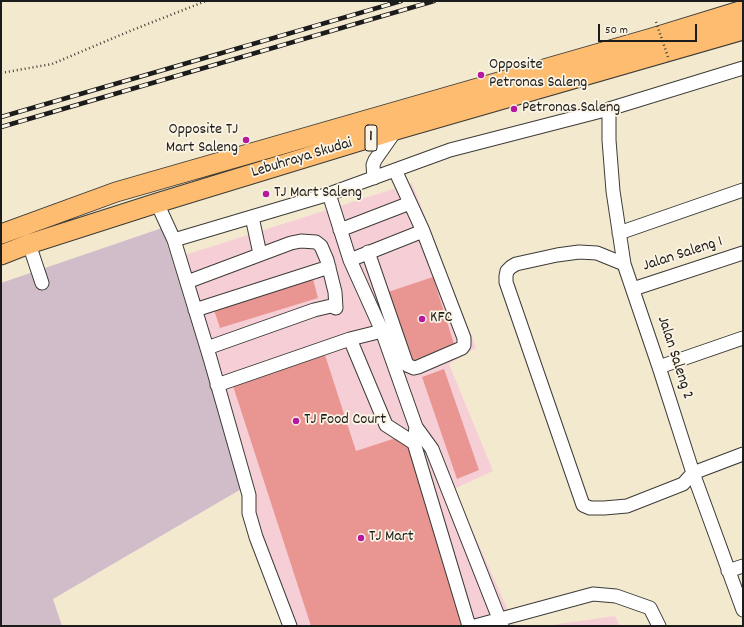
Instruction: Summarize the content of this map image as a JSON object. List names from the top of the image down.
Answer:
{
  "streets": {
    "highway": ["1", "Lebuhraya Skudai"],
    "street": ["Jalan Saleng 1", "Jalan Saleng 2"]
  },
  "crossings": [
    ["Jalan Saleng 1", "Jalan Saleng 2"]
  ],
  "places": [
    "Opposite Petronas Saleng",
    "Petronas Saleng",
    "Opposite TJ Mart Saleng",
    "TJ Mart Saleng",
    "KFC",
    "TJ Food Court",
    "TJ Mart"
  ],
  "scale_bar": "50 m"
}
